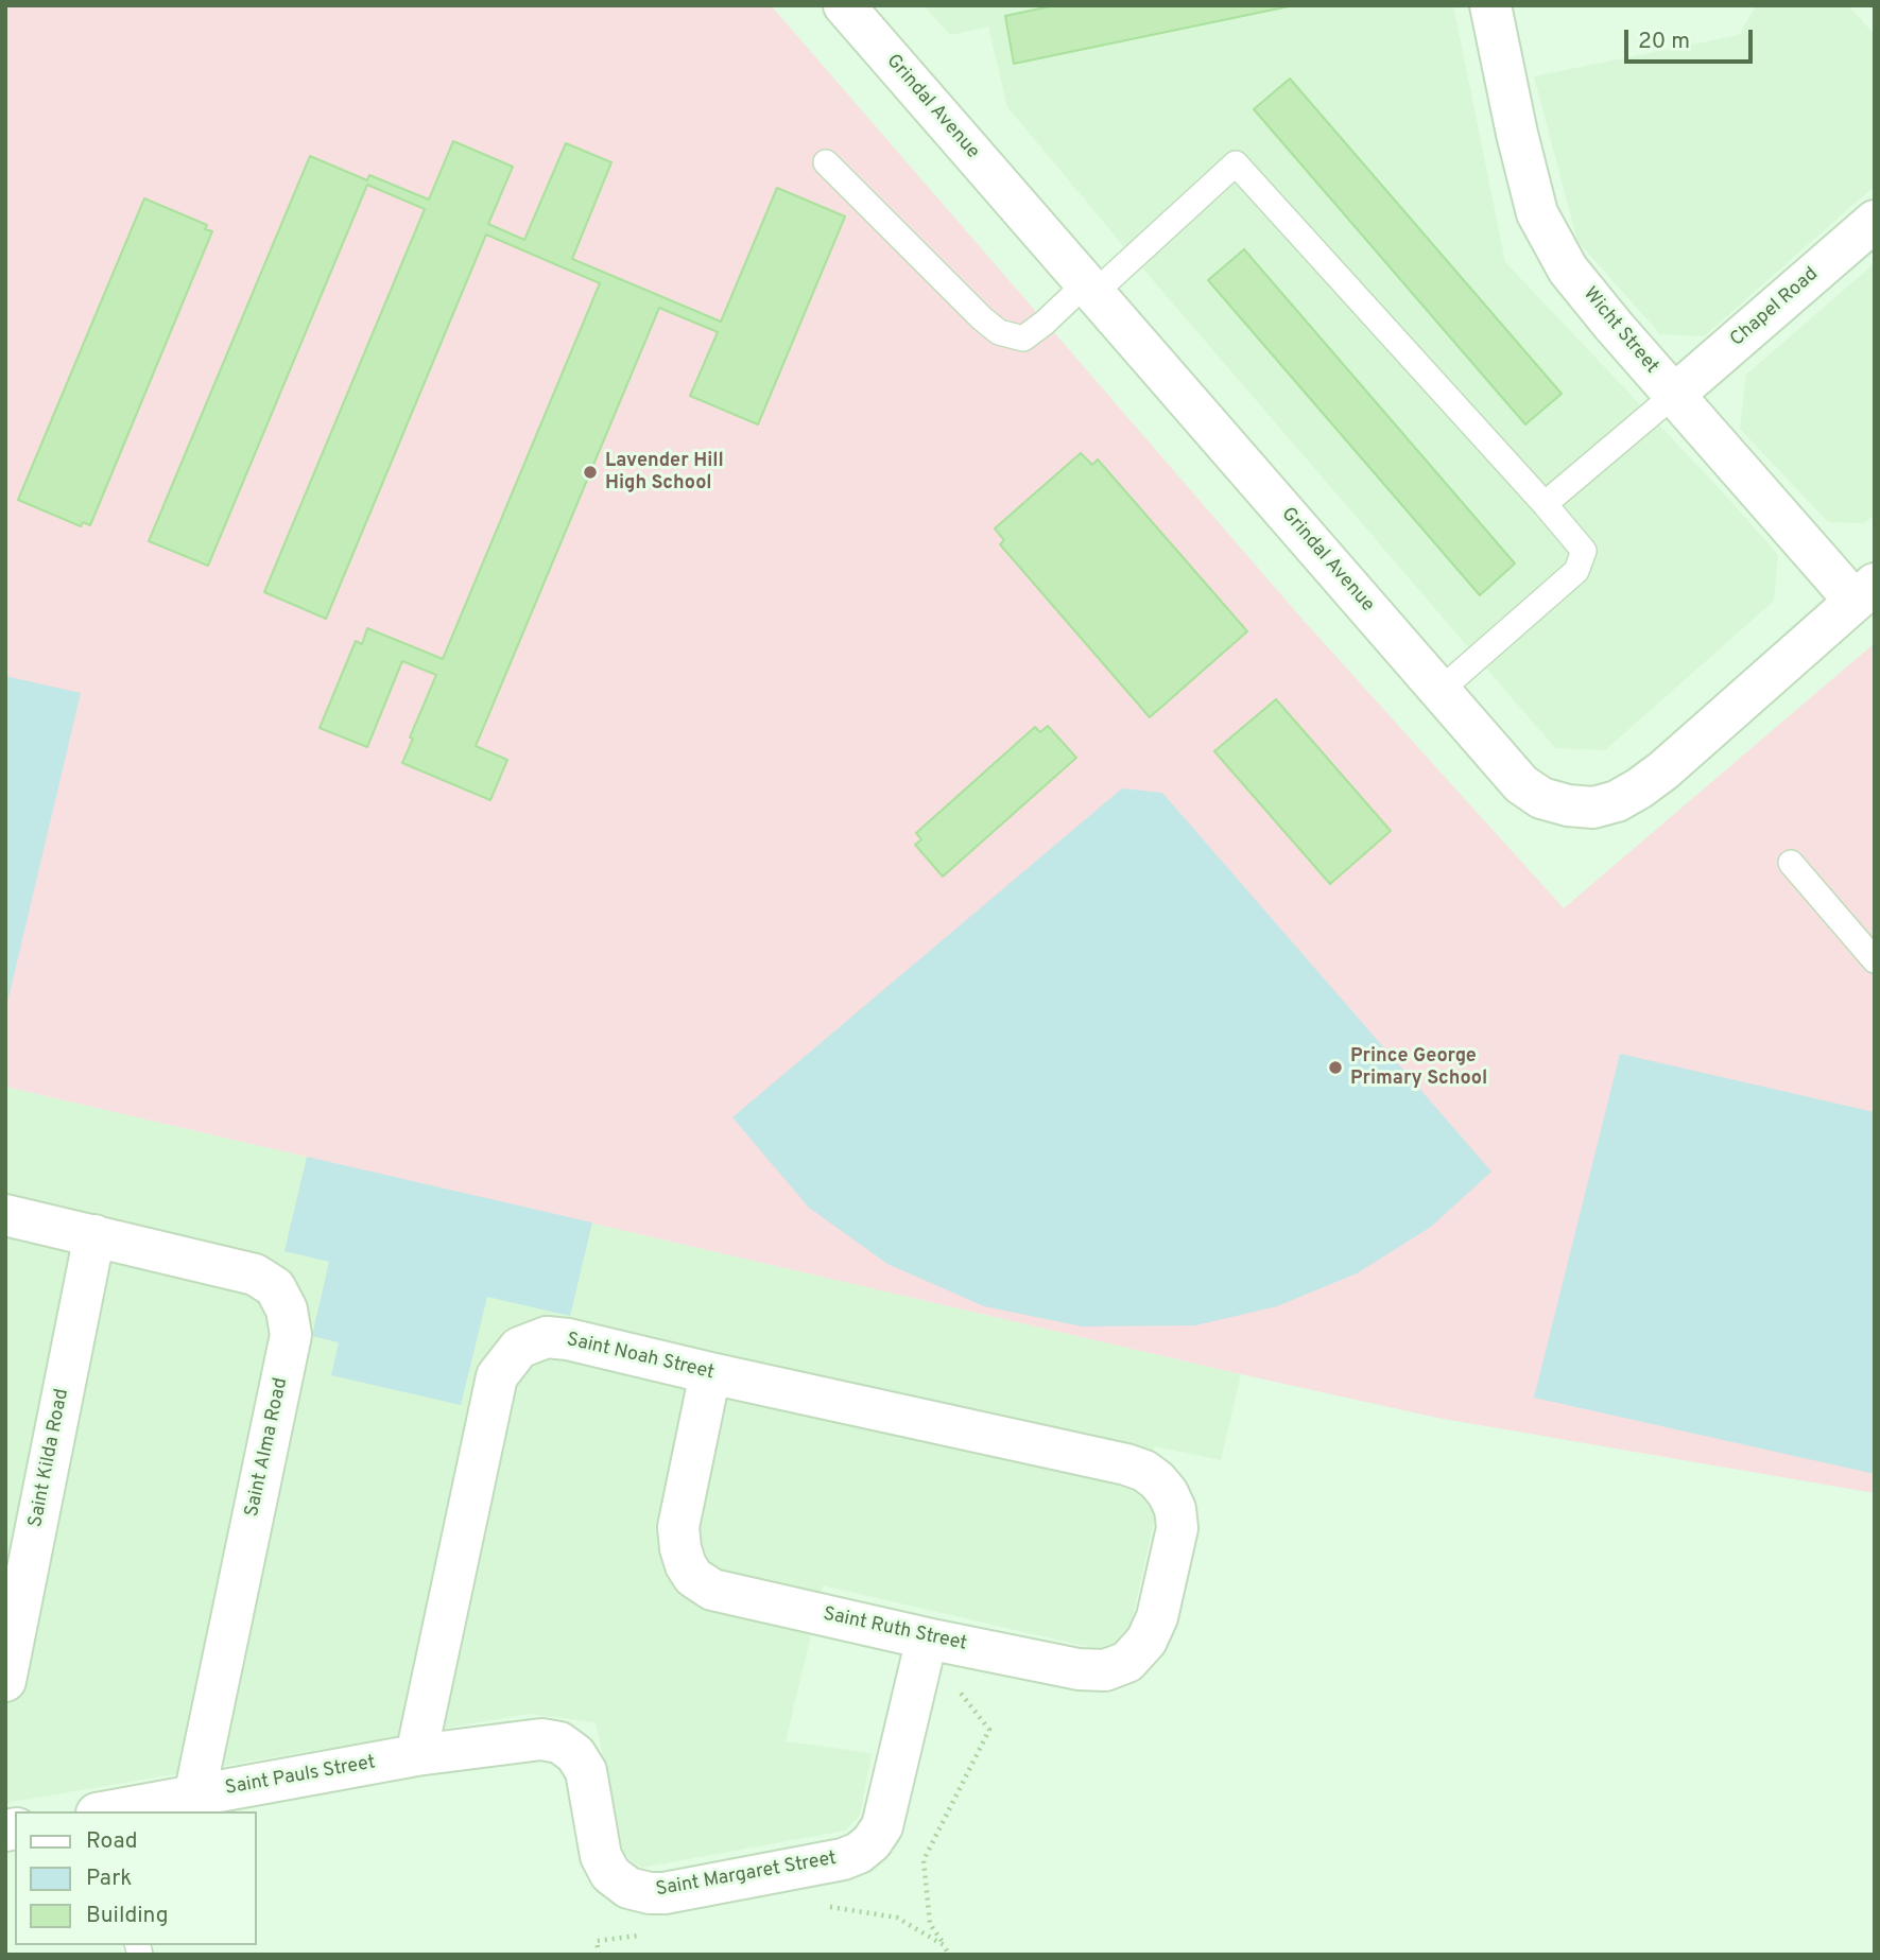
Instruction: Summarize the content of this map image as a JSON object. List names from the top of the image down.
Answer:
{
  "streets": {
    "street": [
      "Grindal Avenue",
      "Chapel Road",
      "Wicht Street",
      "Saint Noah Street",
      "Saint Alma Road",
      "Saint Kilda Road",
      "Saint Ruth Street",
      "Saint Pauls Street",
      "Saint Margaret Street"
    ]
  },
  "crossings": [
    ["Grindal Avenue", "Wicht Street"],
    ["Chapel Road", "Wicht Street"],
    ["Saint Noah Street", "Saint Ruth Street"],
    ["Saint Noah Street", "Saint Pauls Street"],
    ["Saint Noah Street", "Saint Margaret Street"],
    ["Saint Alma Road", "Saint Kilda Road"],
    ["Saint Alma Road", "Saint Pauls Street"],
    ["Saint Ruth Street", "Saint Margaret Street"],
    ["Saint Pauls Street", "Saint Margaret Street"]
  ],
  "places": ["Lavender Hill High School", "Prince George Primary School"],
  "legend": ["Road", "Park", "Building"],
  "scale_bar": "20 m"
}
